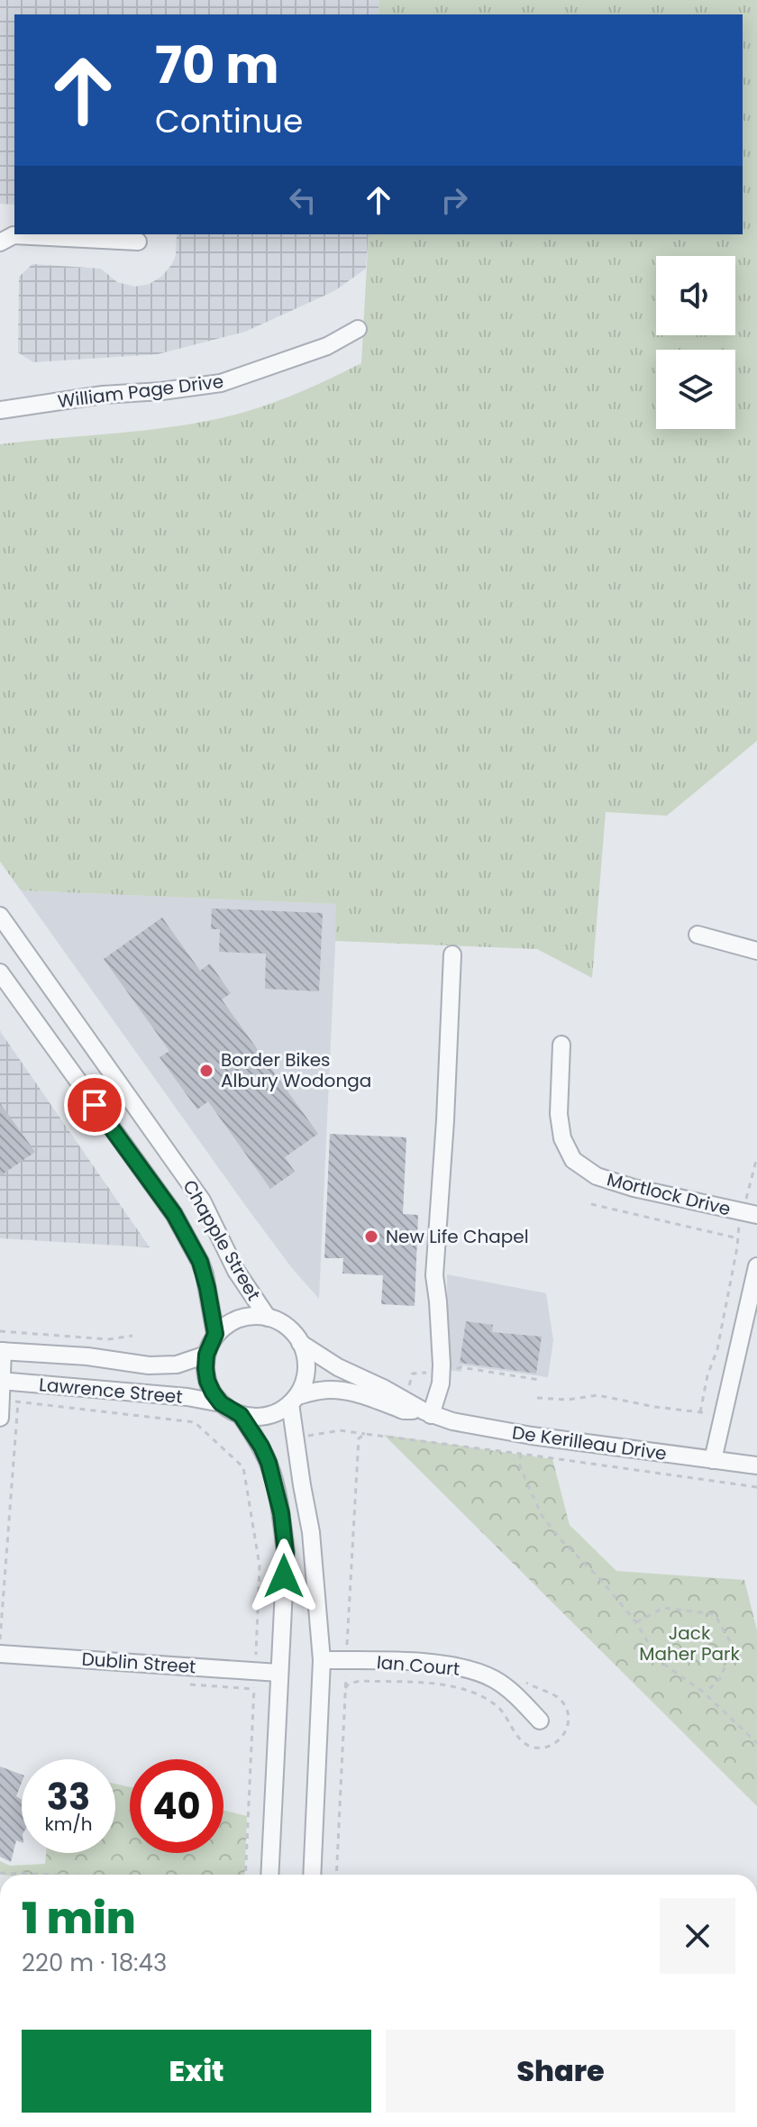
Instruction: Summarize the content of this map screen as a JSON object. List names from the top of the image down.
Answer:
{
  "streets": {
    "street": [
      "William Page Drive",
      "Mortlock Drive",
      "Chapple Street",
      "Lawrence Street",
      "De Kerilleau Drive",
      "Dublin Street",
      "Ian Court"
    ]
  },
  "crossings": [
    ["Chapple Street", "Lawrence Street"],
    ["Chapple Street", "De Kerilleau Drive"],
    ["Lawrence Street", "De Kerilleau Drive"]
  ],
  "parks": ["Jack Maher Park"],
  "places": ["Border Bikes Albury Wodonga", "New Life Chapel"],
  "page": {
    "turn": ["70 m", "Continue"],
    "speed": "33 km/h",
    "limit": "40",
    "heading": ["1 min", "220 m · 18:43"],
    "buttons": ["Exit", "Share"]
  }
}
